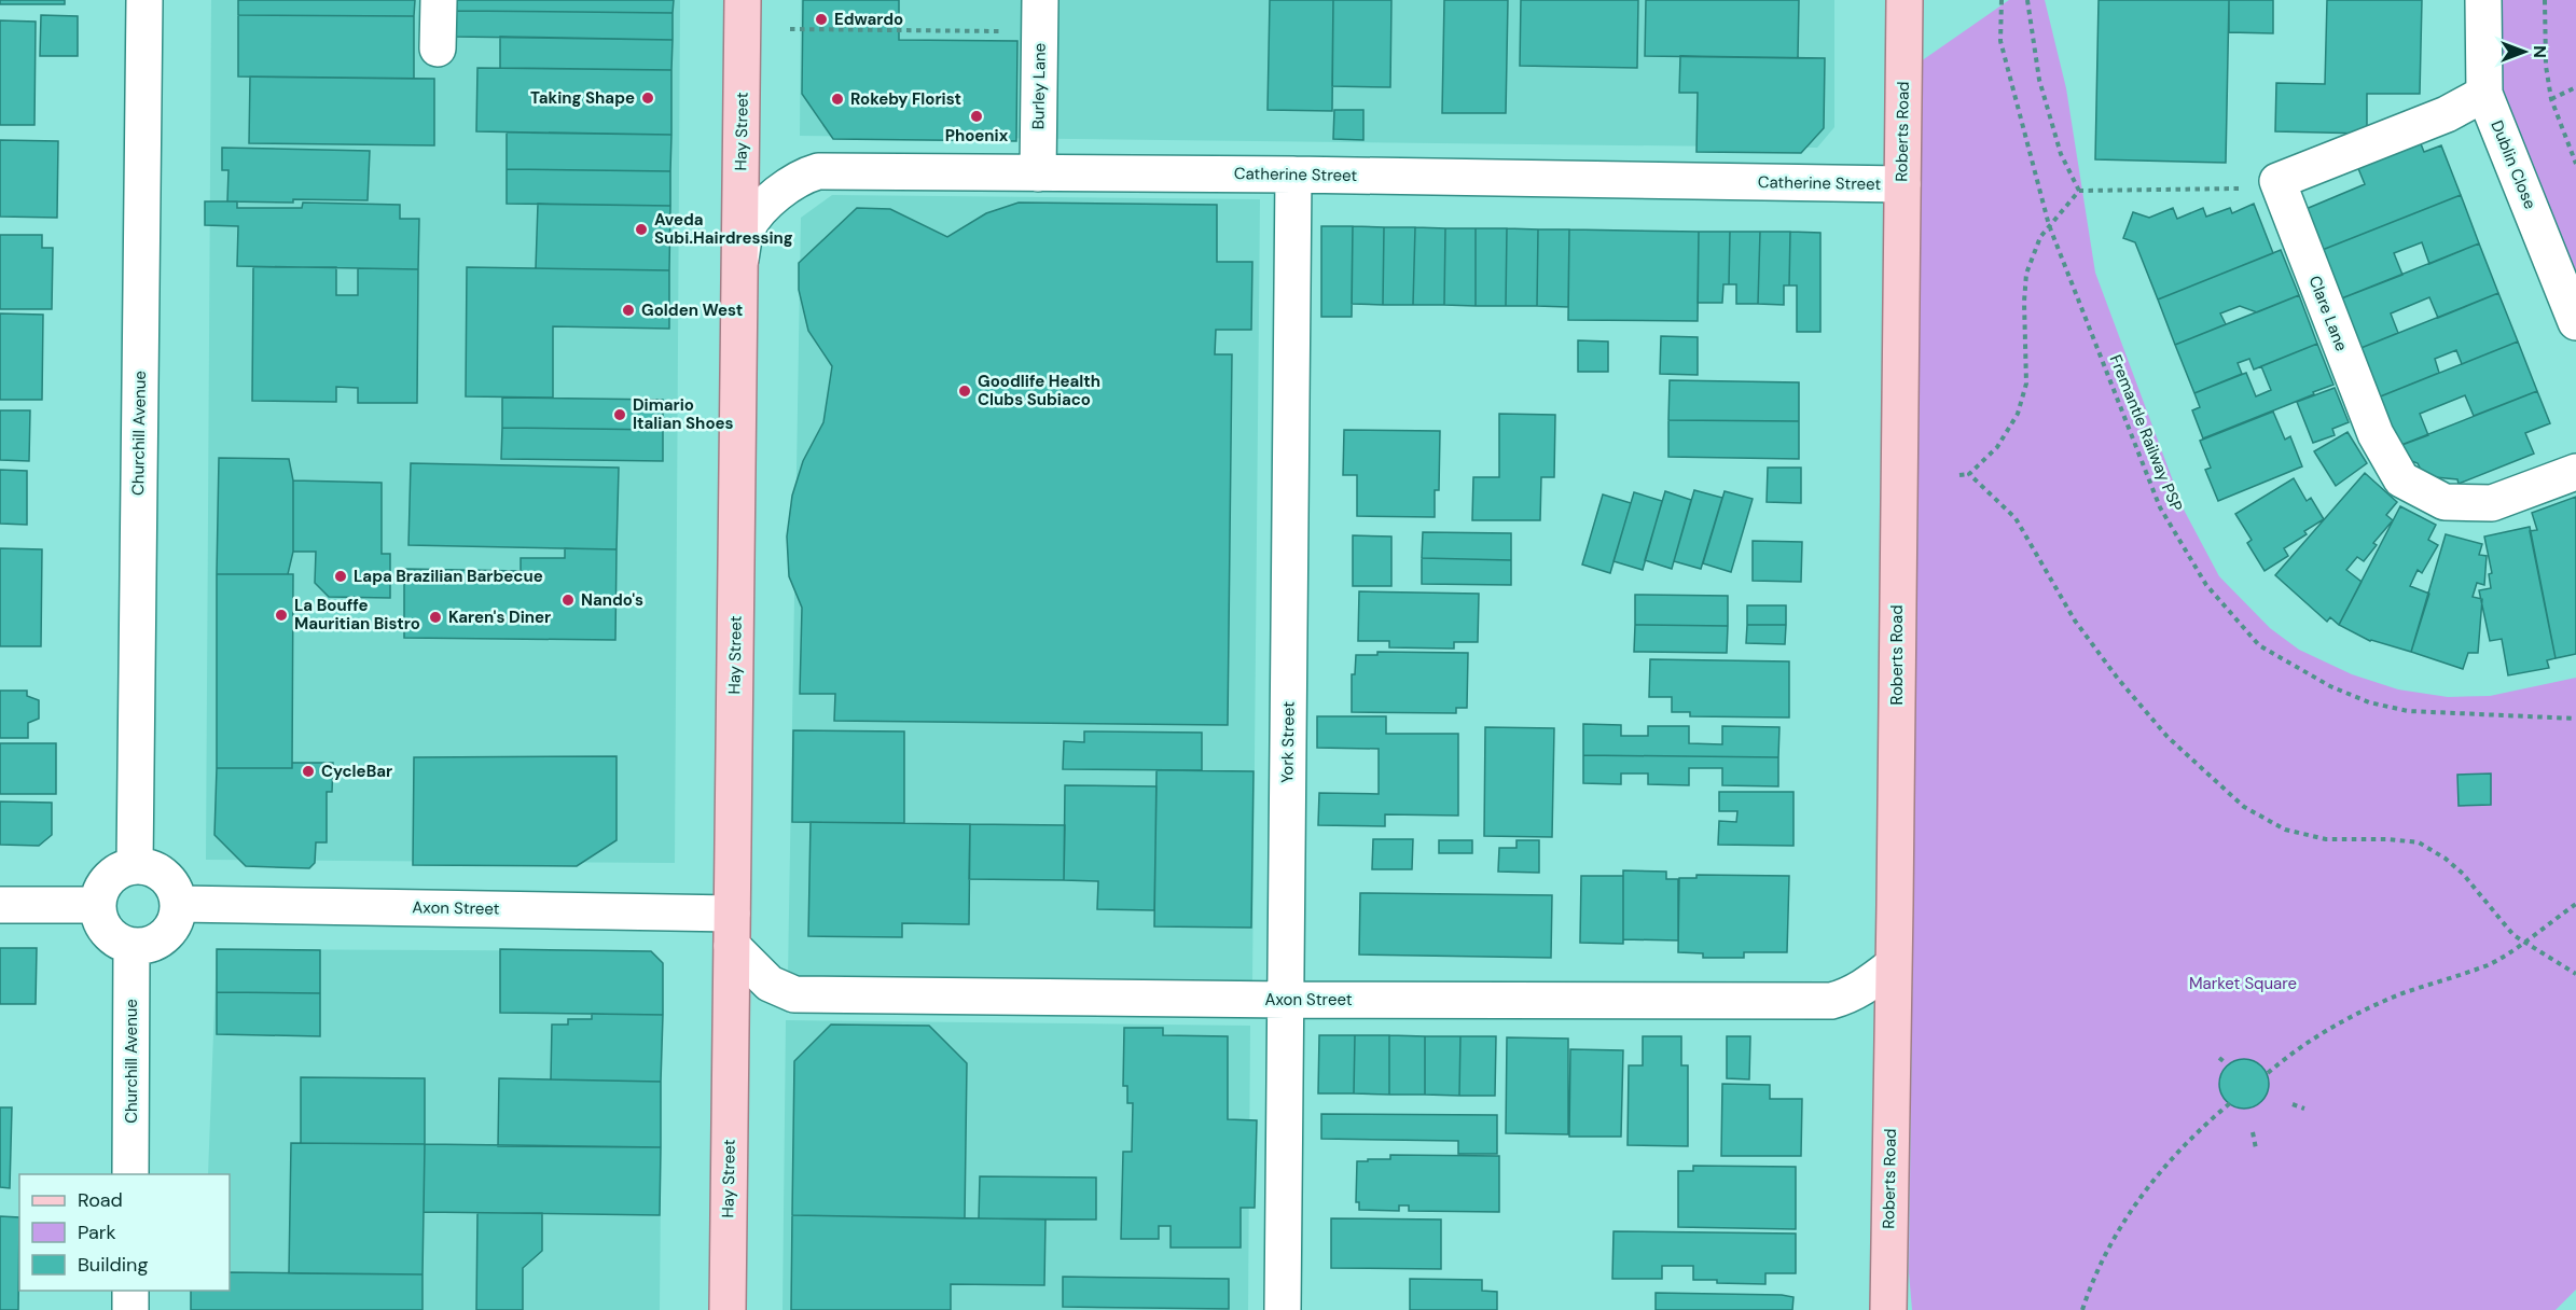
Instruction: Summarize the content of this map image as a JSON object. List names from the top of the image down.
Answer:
{
  "streets": {
    "main road": ["Hay Street", "Roberts Road"],
    "street": [
      "Burley Lane",
      "Dublin Close",
      "Catherine Street",
      "Clare Lane",
      "Churchill Avenue",
      "York Street",
      "Axon Street"
    ],
    "path": ["Fremantle Railway PSP"]
  },
  "crossings": [
    ["Burley Lane", "Catherine Street"],
    ["Hay Street", "Catherine Street"],
    ["Hay Street", "Axon Street"],
    ["Roberts Road", "Catherine Street"],
    ["Roberts Road", "Axon Street"],
    ["Catherine Street", "York Street"],
    ["Churchill Avenue", "Axon Street"],
    ["York Street", "Axon Street"]
  ],
  "parks": ["Market Square"],
  "places": [
    "Edwardo",
    "Taking Shape",
    "Rokeby Florist",
    "Phoenix",
    "Aveda Subi.Hairdressing",
    "Golden West",
    "Goodlife Health Clubs Subiaco",
    "Dimario Italian Shoes",
    "Lapa Brazilian Barbecue",
    "Nando's",
    "La Bouffe Mauritian Bistro",
    "Karen's Diner",
    "CycleBar"
  ],
  "legend": ["Road", "Park", "Building"],
  "north": "right"
}
